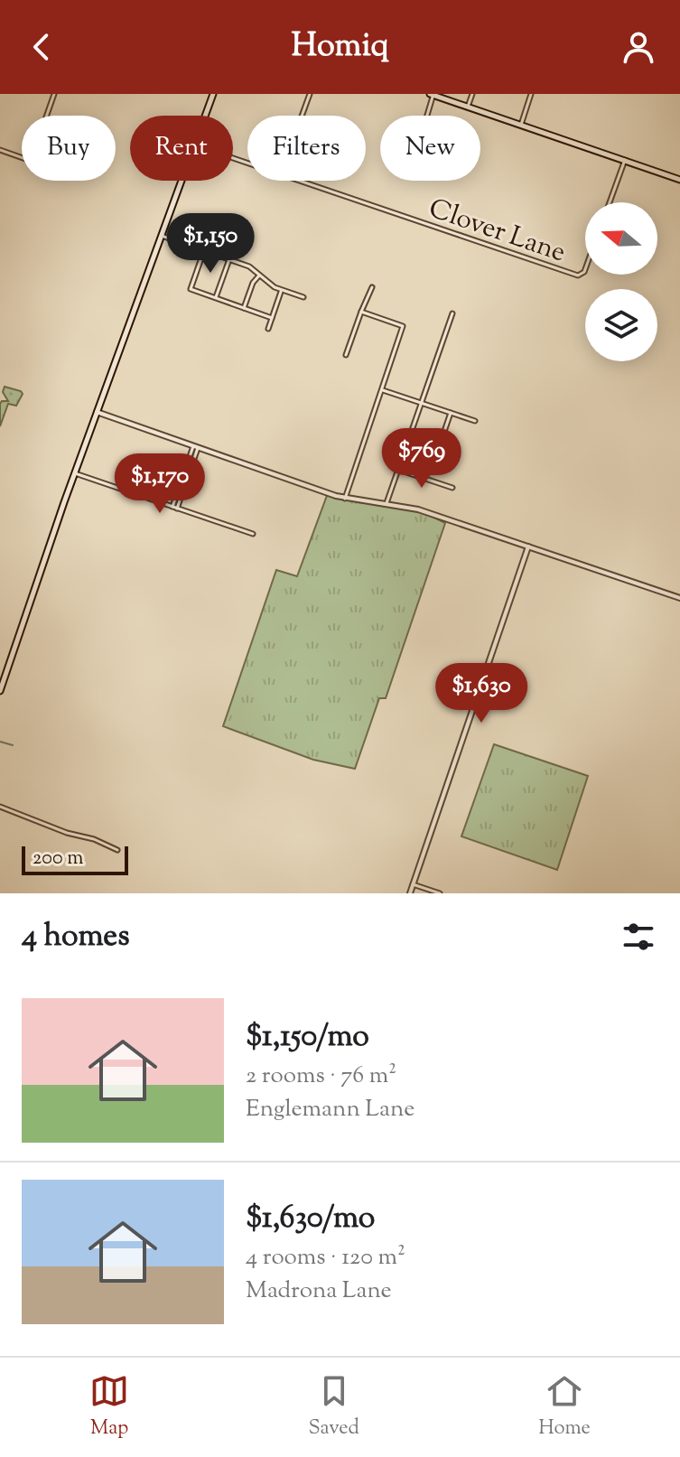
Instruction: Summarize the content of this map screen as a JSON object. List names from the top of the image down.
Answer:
{
  "streets": {
    "street": ["Clover Lane"]
  },
  "scale_bar": "200 m",
  "north": "left",
  "page": {
    "header": "Homiq",
    "chip": [
      "Buy",
      "Rent",
      "Filters",
      "New"
    ],
    "price": [
      "$1,150",
      "$769",
      "$1,170",
      "$1,630"
    ],
    "scale": "200 m",
    "heading": "4 homes",
    "list": [
      {
        "name": "$1,150/mo",
        "note": "2 rooms · 76 m² · Englemann Lane"
      },
      {
        "name": "$1,630/mo",
        "note": "4 rooms · 120 m² · Madrona Lane"
      }
    ],
    "tabs": ["Map", "Saved", "Home"]
  }
}
